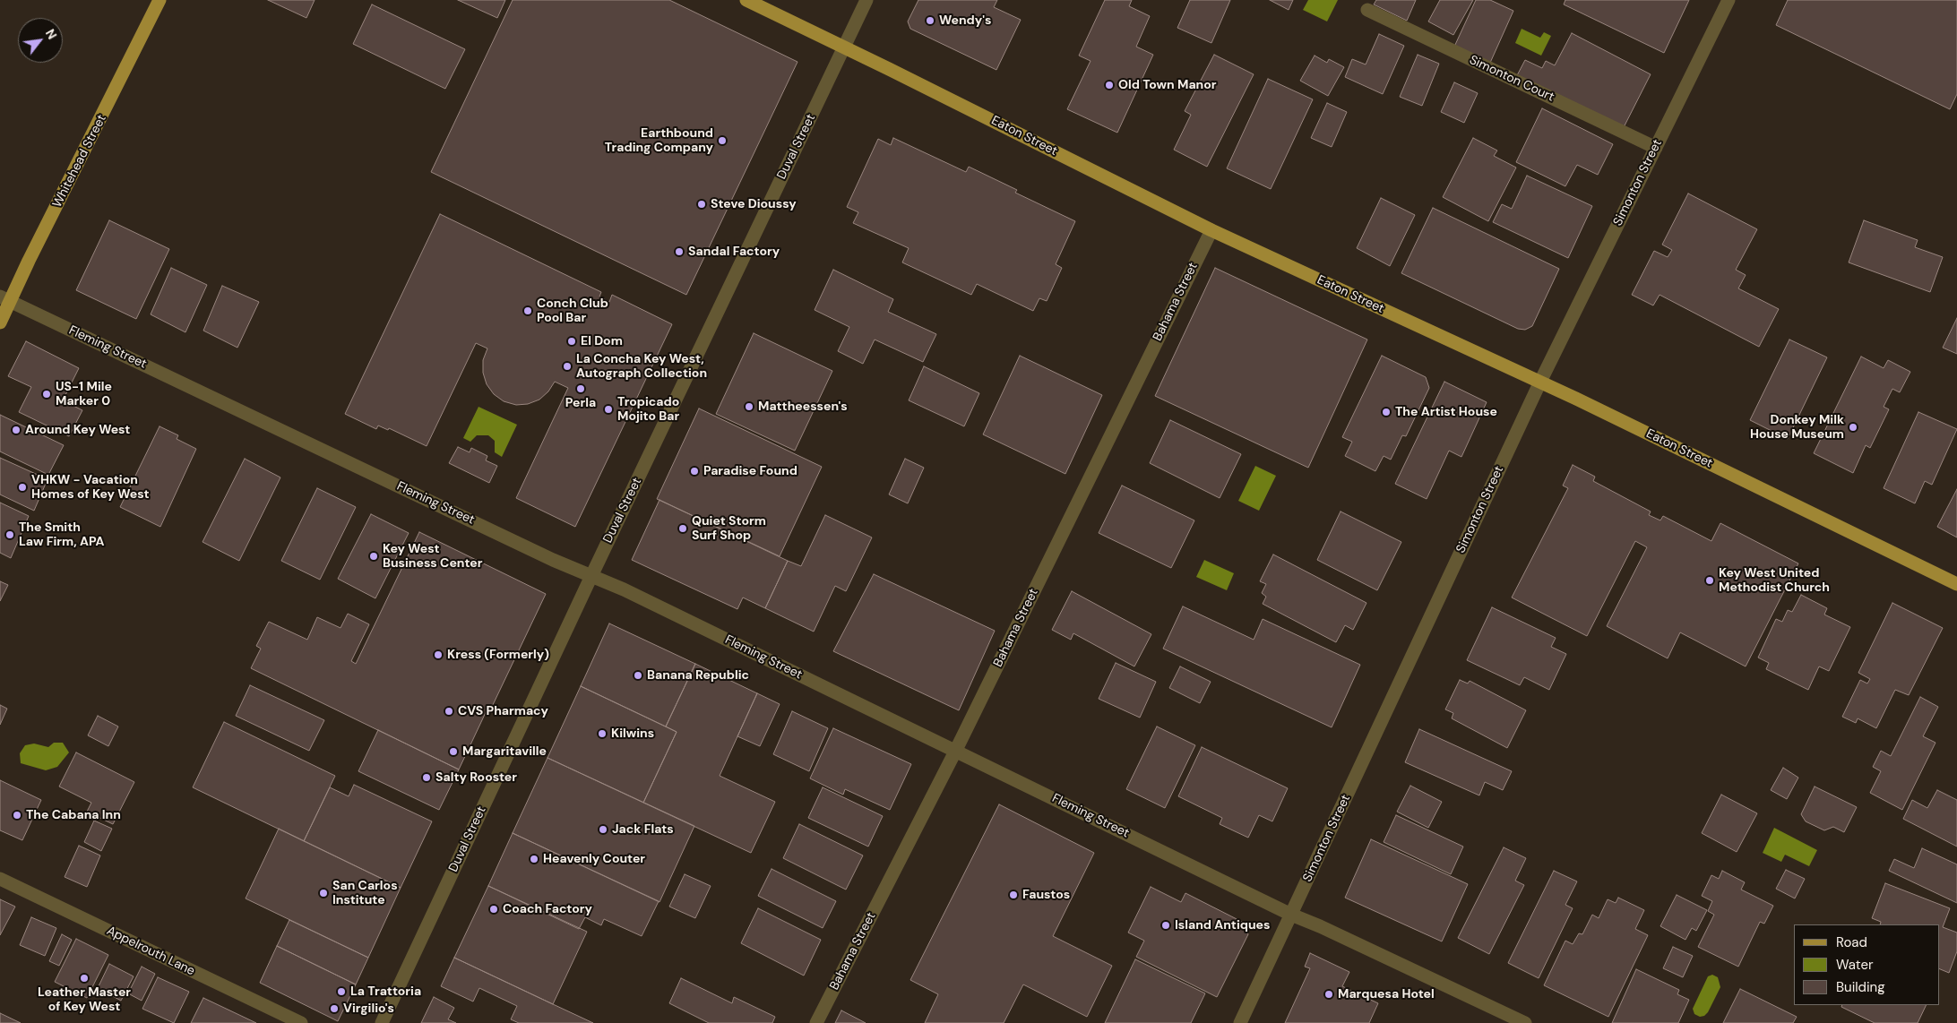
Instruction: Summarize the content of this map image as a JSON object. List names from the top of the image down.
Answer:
{
  "streets": {
    "main road": ["Eaton Street", "Whitehead Street"],
    "street": [
      "Simonton Court",
      "Duval Street",
      "Simonton Street",
      "Bahama Street",
      "Fleming Street",
      "Appelrouth Lane"
    ]
  },
  "crossings": [
    ["Simonton Court", "Simonton Street"],
    ["Eaton Street", "Duval Street"],
    ["Eaton Street", "Simonton Street"],
    ["Eaton Street", "Bahama Street"],
    ["Duval Street", "Fleming Street"],
    ["Whitehead Street", "Fleming Street"],
    ["Simonton Street", "Fleming Street"],
    ["Bahama Street", "Fleming Street"]
  ],
  "places": [
    "Wendy's",
    "Old Town Manor",
    "Earthbound Trading Company",
    "Steve Dioussy",
    "Sandal Factory",
    "Conch Club Pool Bar",
    "El Dom",
    "La Concha Key West, Autograph Collection",
    "Perla",
    "US-1 Mile Marker 0",
    "Mattheessen's",
    "Tropicado Mojito Bar",
    "The Artist House",
    "Donkey Milk House Museum",
    "Around Key West",
    "Paradise Found",
    "VHKW - Vacation Homes of Key West",
    "Quiet Storm Surf Shop",
    "The Smith Law Firm, APA",
    "Key West Business Center",
    "Key West United Methodist Church",
    "Kress (Formerly)",
    "Banana Republic",
    "CVS Pharmacy",
    "Kilwins",
    "Margaritaville",
    "Salty Rooster",
    "The Cabana Inn",
    "Jack Flats",
    "Heavenly Couter",
    "San Carlos Institute",
    "Faustos",
    "Coach Factory",
    "Island Antiques",
    "Leather Master of Key West",
    "La Trattoria",
    "Marquesa Hotel",
    "Virgilio's"
  ],
  "legend": ["Road", "Water", "Building"],
  "north": "top right"
}
